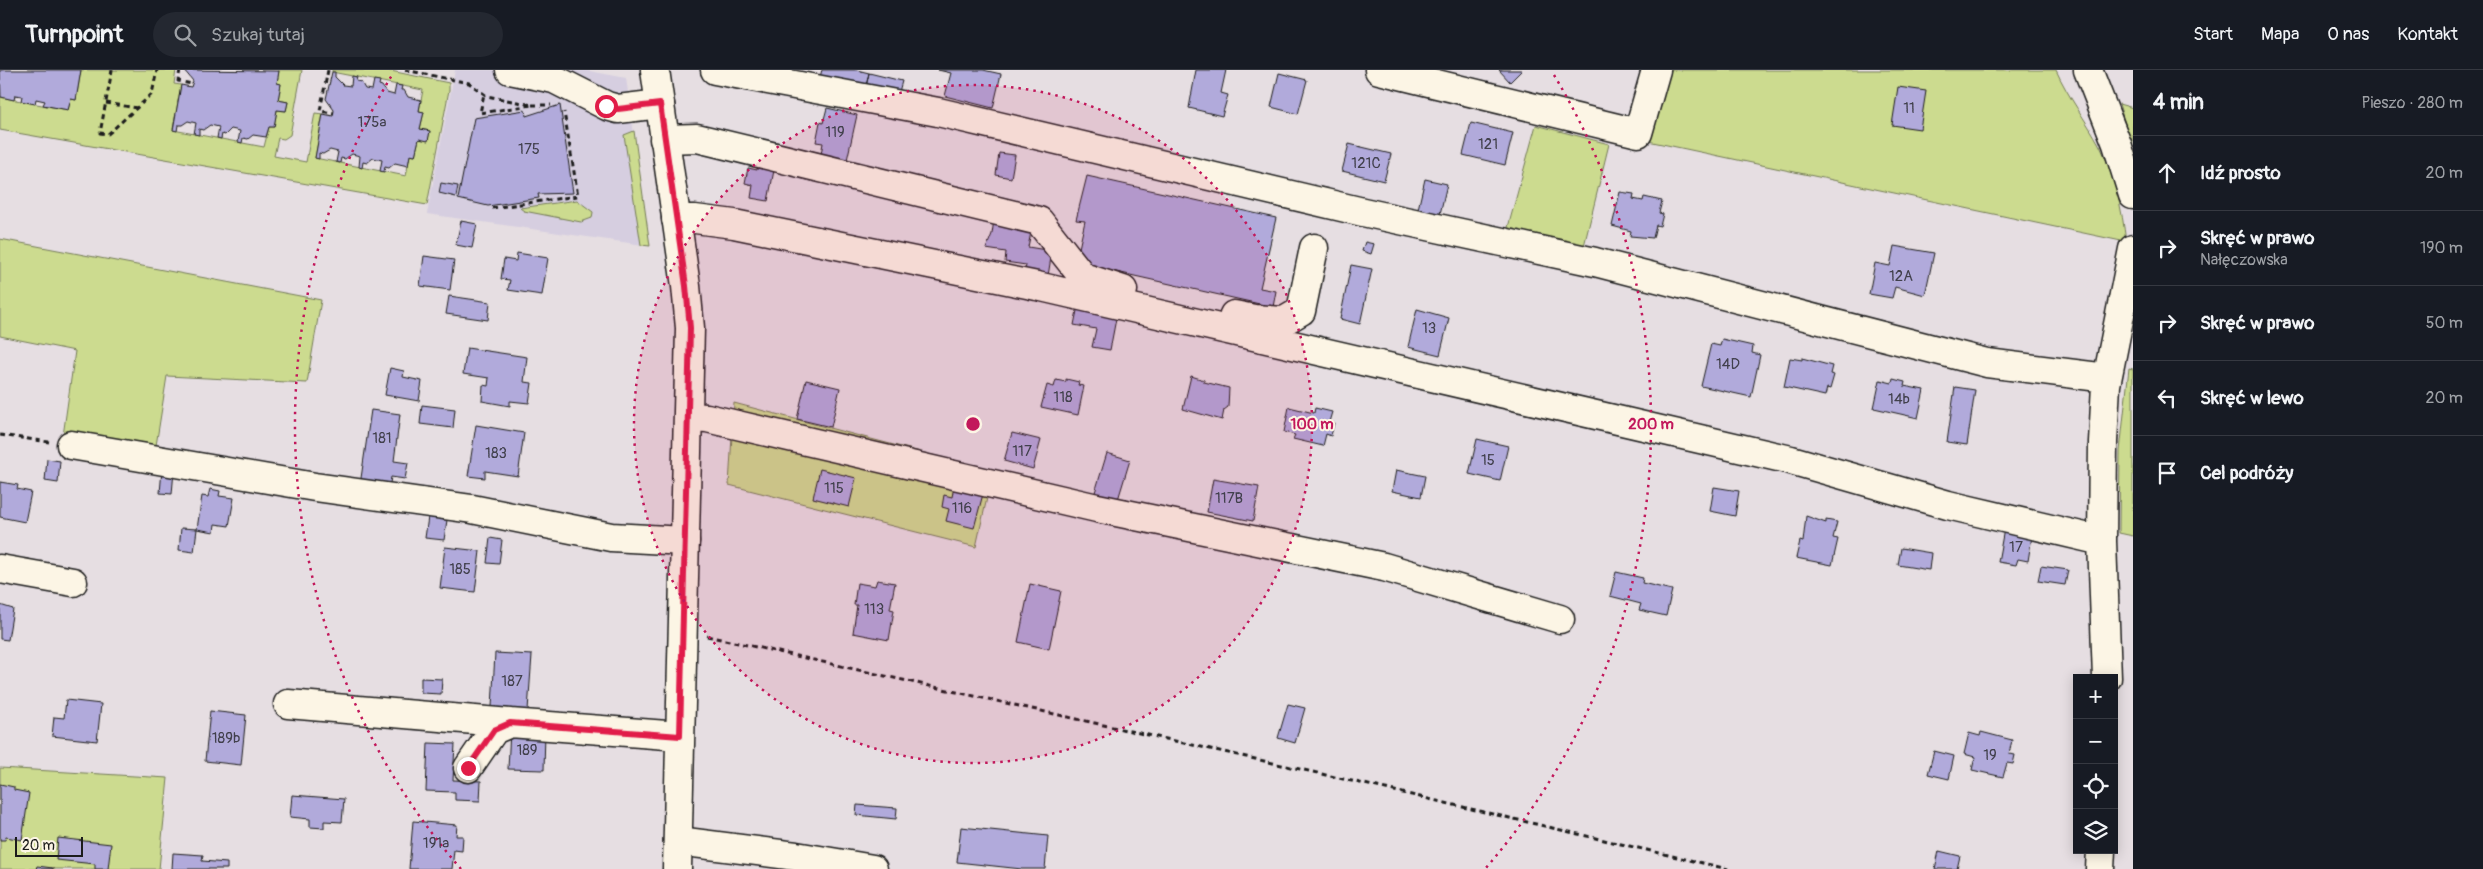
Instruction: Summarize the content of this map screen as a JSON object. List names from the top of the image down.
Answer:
{
  "house_numbers": [
    "11",
    "175a",
    "119",
    "121",
    "175",
    "121C",
    "12A",
    "13",
    "14D",
    "118",
    "14b",
    "181",
    "117",
    "183",
    "15",
    "115",
    "117B",
    "116",
    "17",
    "185",
    "113",
    "187",
    "189b",
    "189",
    "19",
    "191a"
  ],
  "scale_bar": "20 m",
  "page": {
    "header": "Turnpoint",
    "search": "Szukaj tutaj",
    "nav": [
      "Start",
      "Mapa",
      "O nas",
      "Kontakt"
    ],
    "heading": ["4 min", "Pieszo · 280 m"],
    "list": [
      ["Idź prosto", "20 m"],
      ["Skręć w prawo", "Nałęczowska", "190 m"],
      ["Skręć w prawo", "50 m"],
      ["Skręć w lewo", "20 m"],
      "Cel podróży"
    ],
    "map_buttons": ["+", "−"],
    "scale": "20 m"
  },
  "rings": ["100 m", "200 m"]
}
